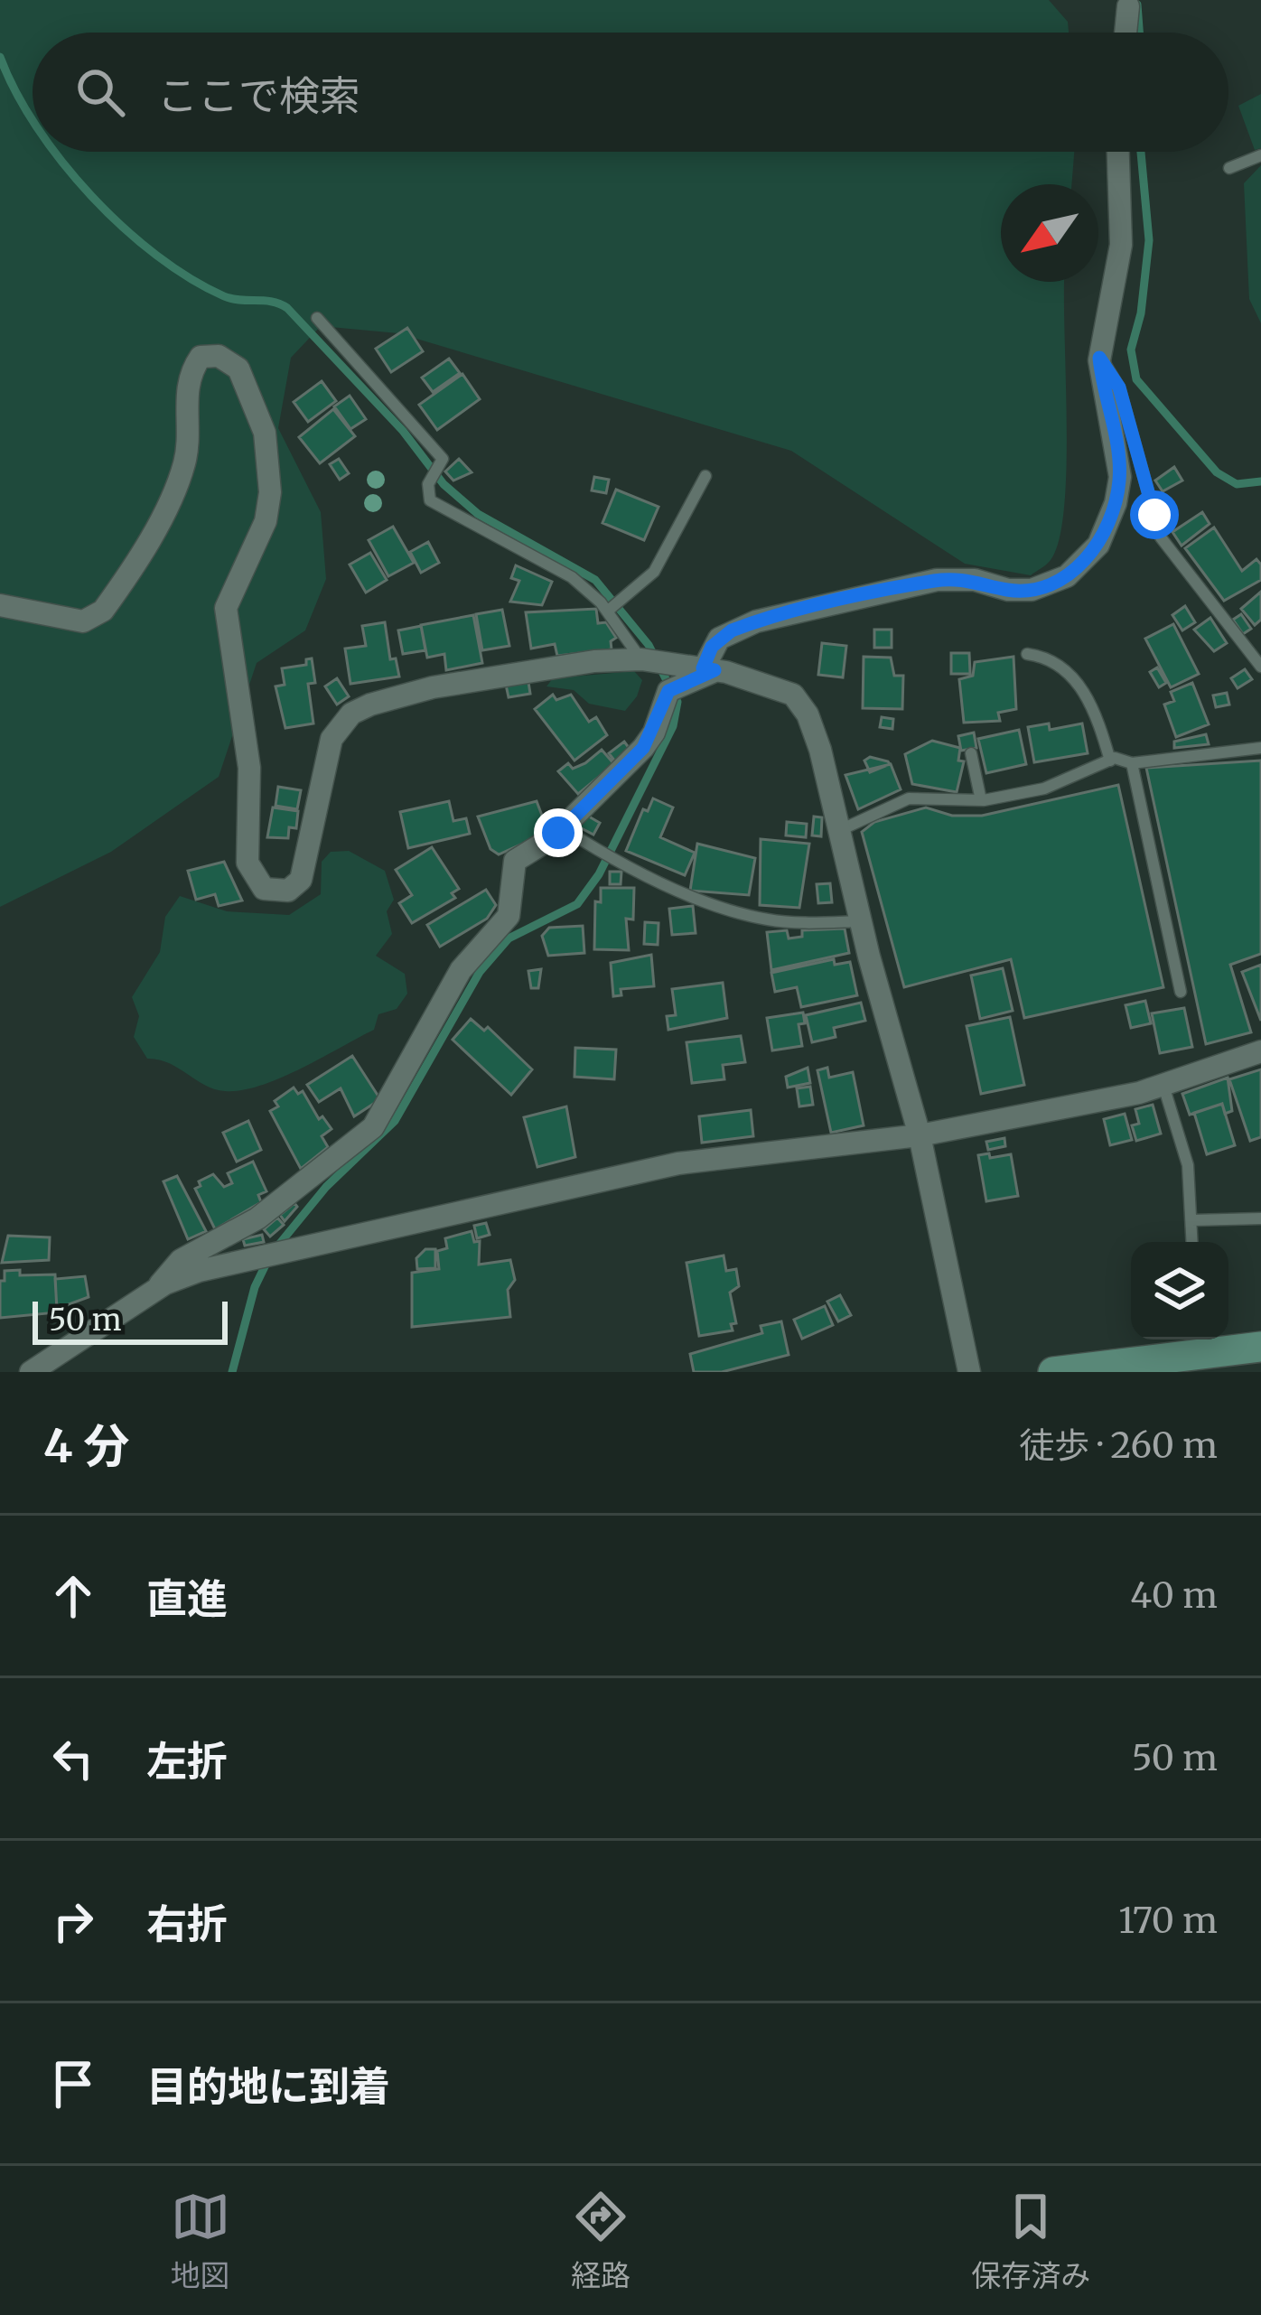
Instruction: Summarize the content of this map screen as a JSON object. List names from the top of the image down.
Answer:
{
  "scale_bar": "50 m",
  "north": "bottom left",
  "page": {
    "search": "ここで検索",
    "scale": "50 m",
    "heading": ["4 分", "徒歩 · 260 m"],
    "list": [
      ["直進", "40 m"],
      ["左折", "50 m"],
      ["右折", "170 m"],
      "目的地に到着"
    ],
    "nav": ["地図", "経路", "保存済み"]
  }
}
